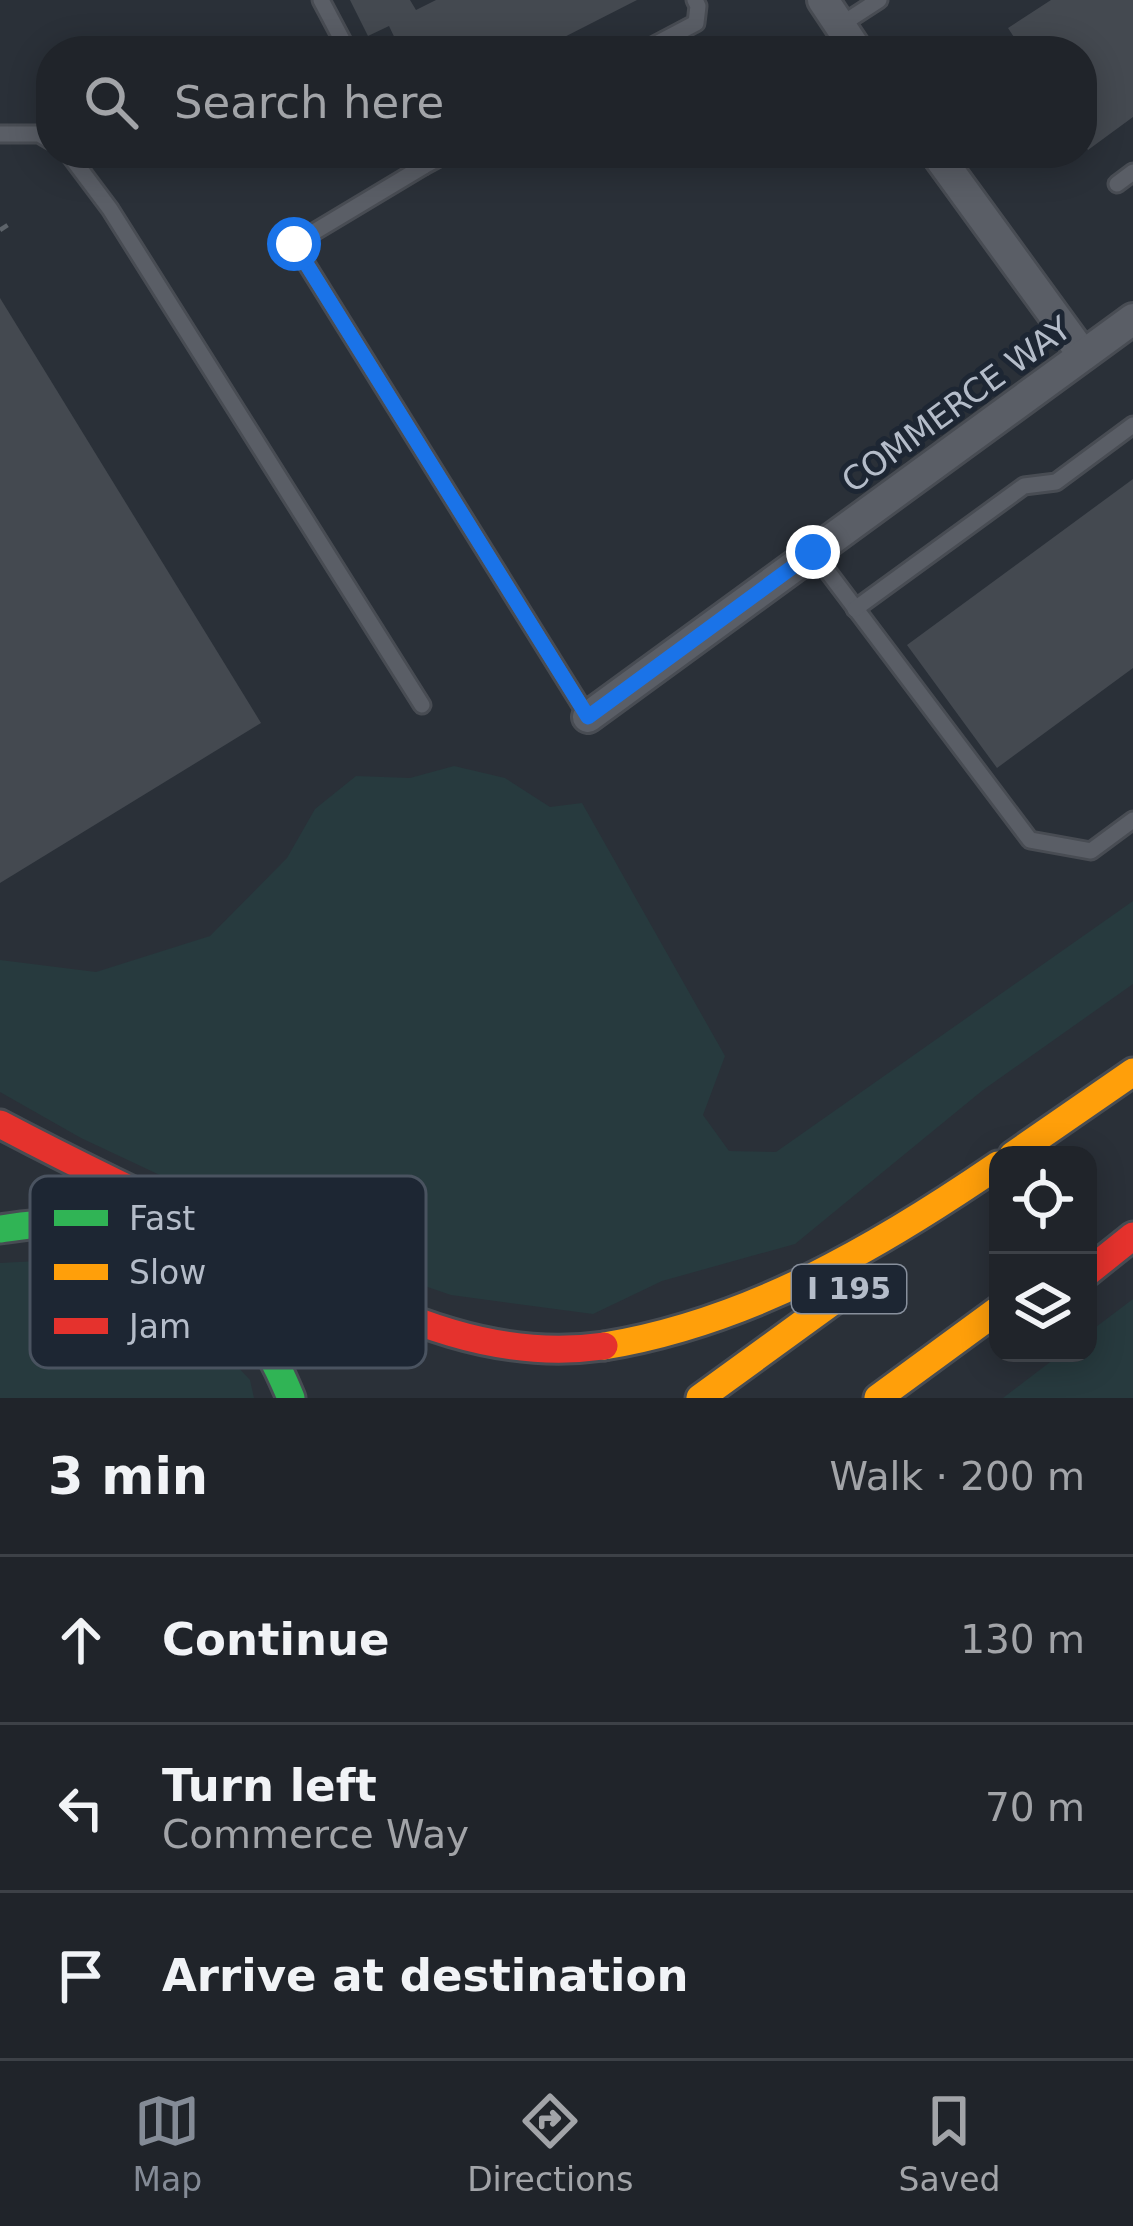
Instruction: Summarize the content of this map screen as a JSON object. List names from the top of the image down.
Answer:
{
  "streets": {
    "highway": ["I 195"],
    "street": ["COMMERCE WAY"]
  },
  "legend": ["Fast", "Slow", "Jam"],
  "page": {
    "search": "Search here",
    "heading": ["3 min", "Walk · 200 m"],
    "list": [
      ["Continue", "130 m"],
      ["Turn left", "Commerce Way", "70 m"],
      "Arrive at destination"
    ],
    "nav": ["Map", "Directions", "Saved"]
  }
}
